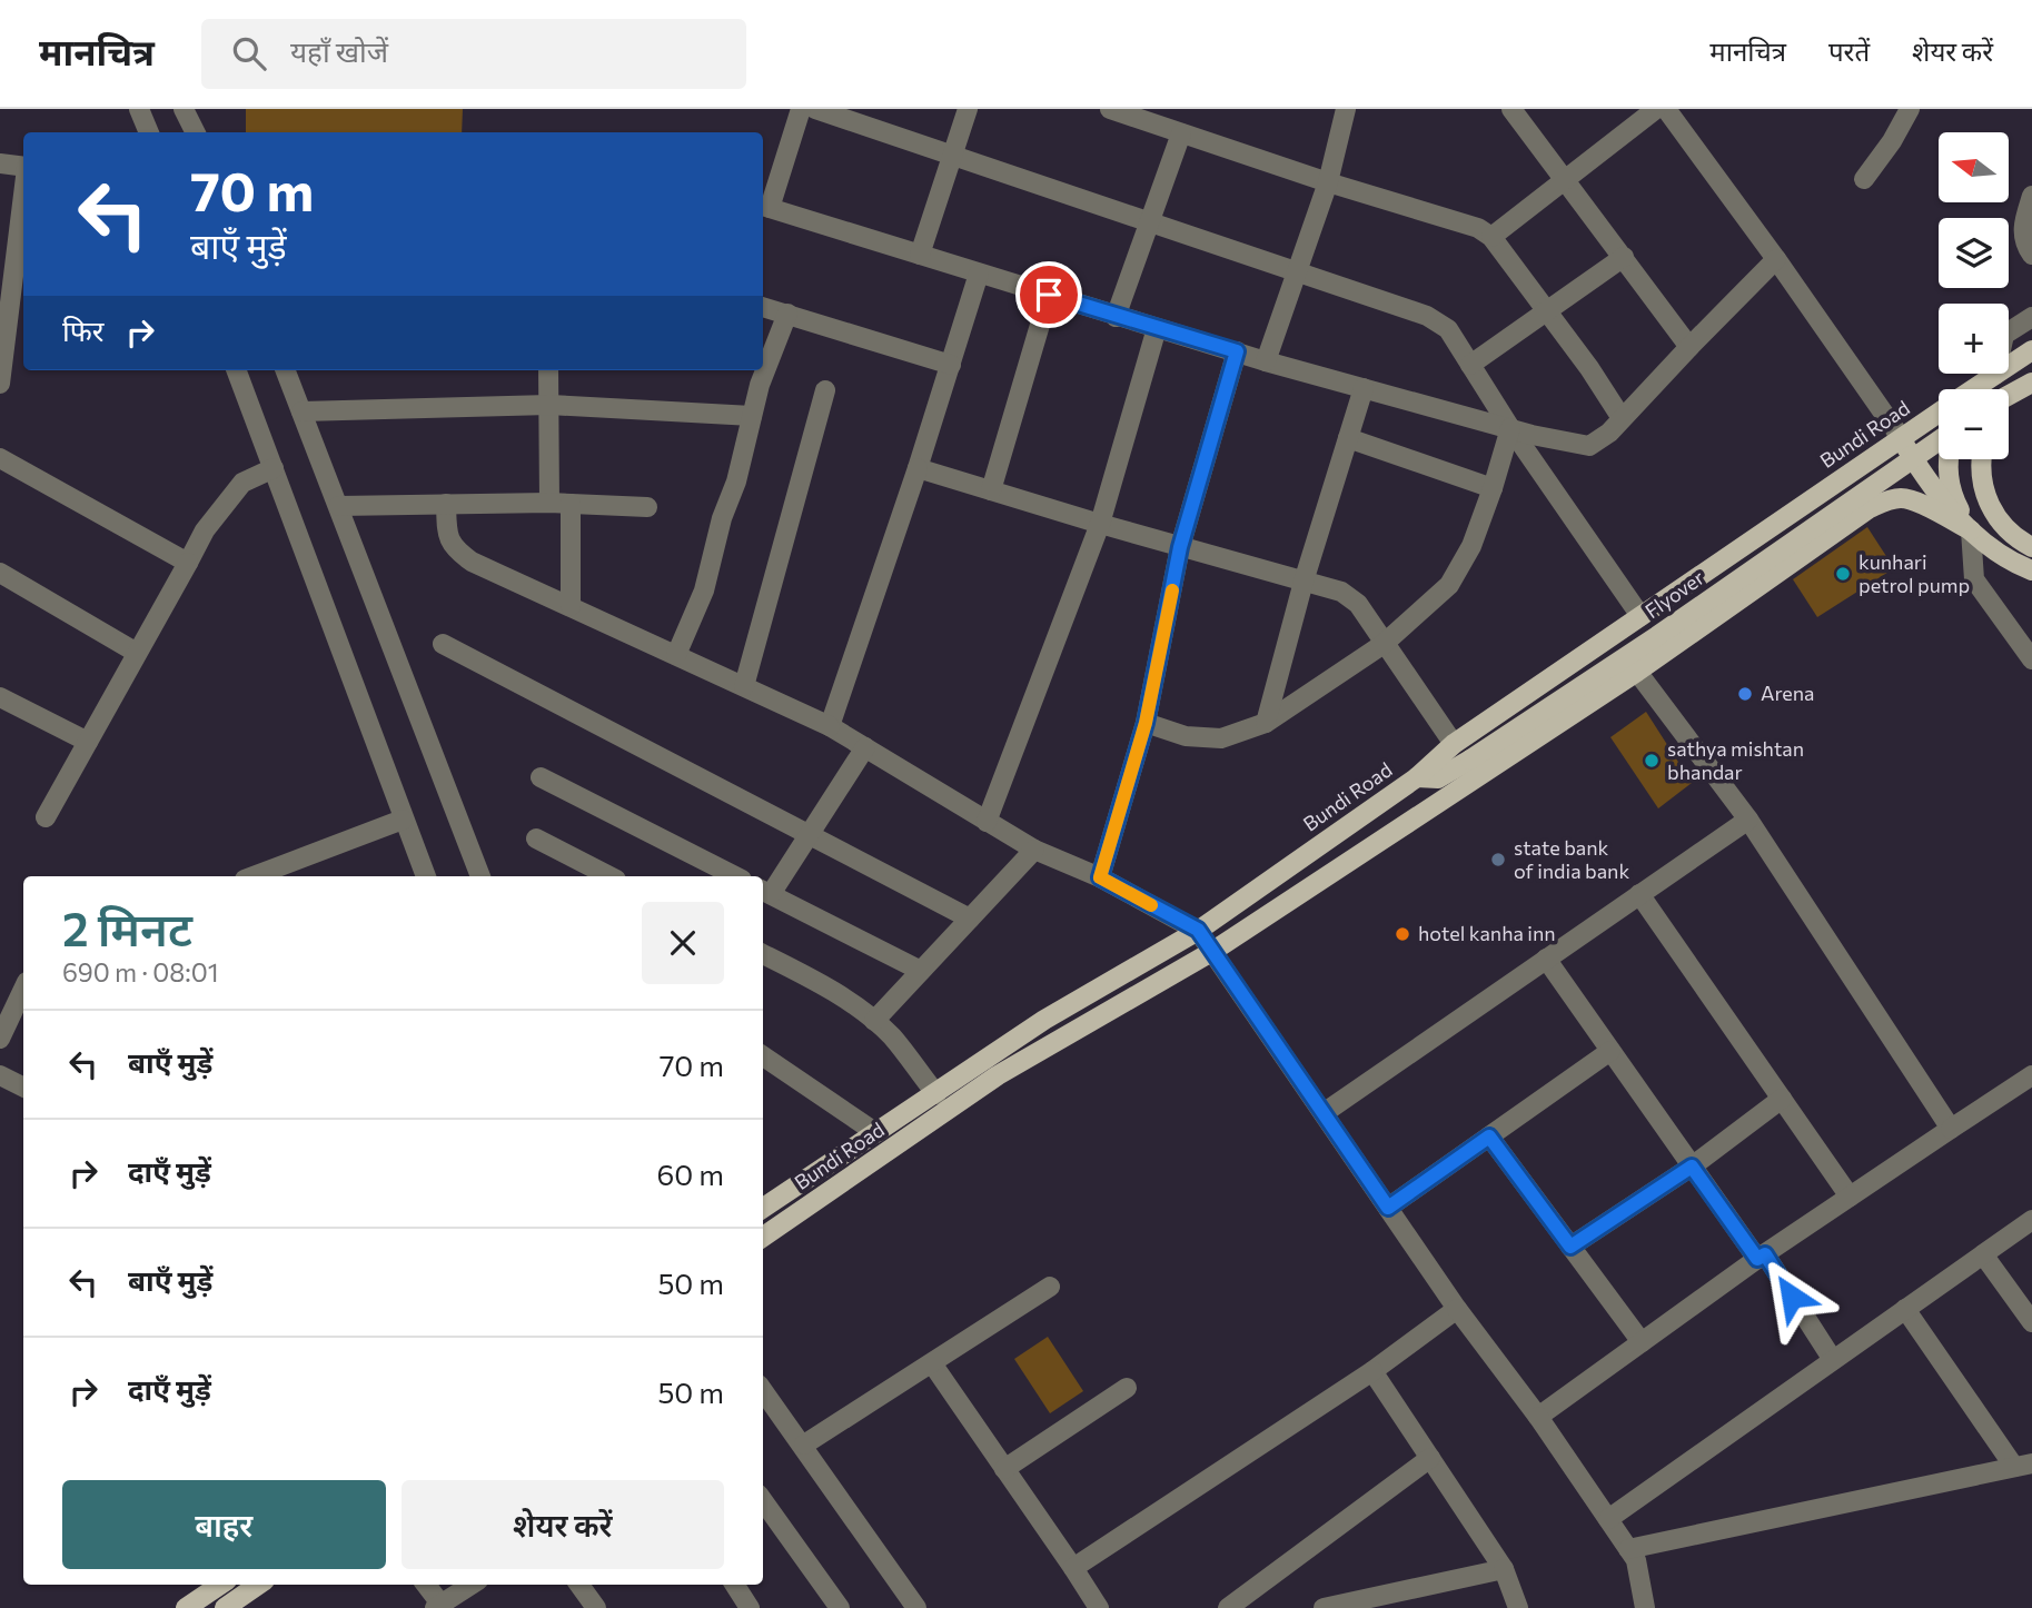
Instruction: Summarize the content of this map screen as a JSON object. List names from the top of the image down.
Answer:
{
  "streets": {
    "main road": ["Bundi Road", "Flyover"]
  },
  "crossings": [
    ["Bundi Road", "Flyover"]
  ],
  "places": [
    "kunhari petrol pump",
    "Arena",
    "sathya mishtan bhandar",
    "state bank of india bank",
    "hotel kanha inn"
  ],
  "north": "left",
  "page": {
    "header": "मानचित्र",
    "search": "यहाँ खोजें",
    "nav": ["मानचित्र", "परतें", "शेयर करें"],
    "map_buttons": ["+", "−"],
    "turn": ["70 m", "बाएँ मुड़ें"],
    "then": "फिर",
    "heading": ["2 मिनट", "690 m · 08:01"],
    "list": [
      {
        "name": "बाएँ मुड़ें",
        "value": "70 m"
      },
      {
        "name": "दाएँ मुड़ें",
        "value": "60 m"
      },
      {
        "name": "बाएँ मुड़ें",
        "value": "50 m"
      },
      {
        "name": "दाएँ मुड़ें",
        "value": "50 m"
      }
    ],
    "buttons": ["बाहर", "शेयर करें"]
  }
}
